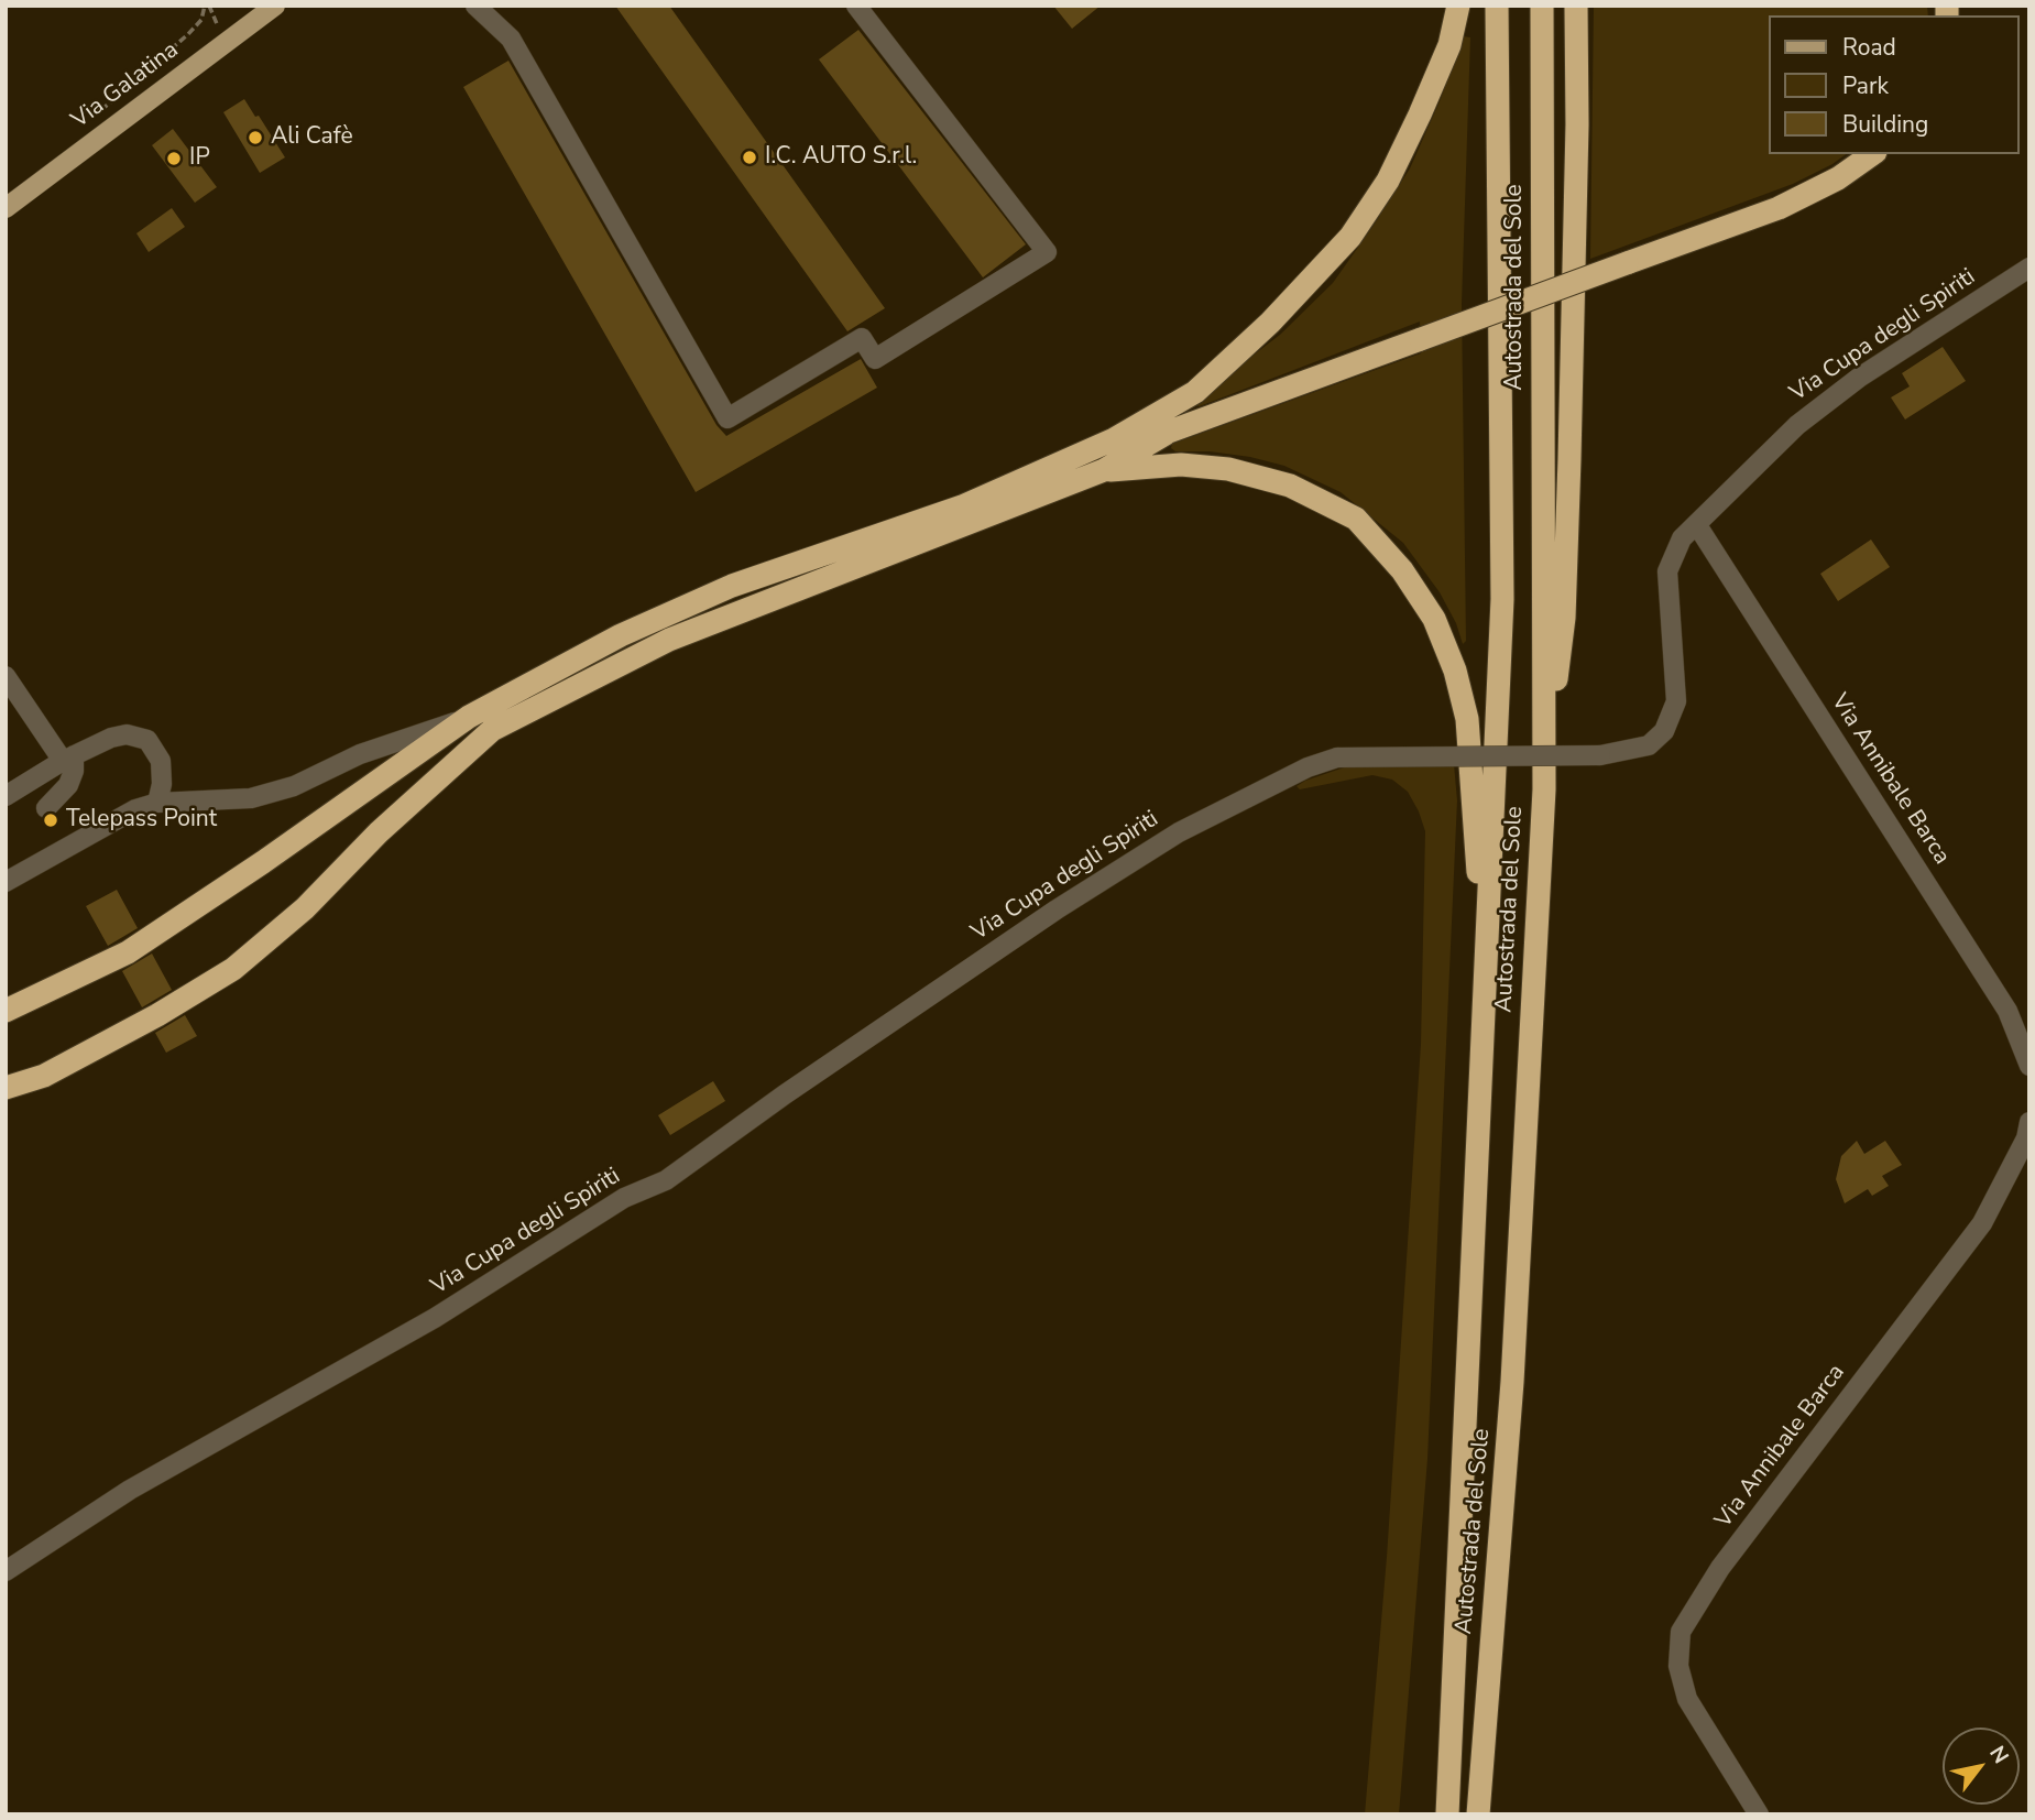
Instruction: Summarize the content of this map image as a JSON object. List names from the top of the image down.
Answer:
{
  "streets": {
    "highway": ["Autostrada del Sole"],
    "main road": ["Via Galatina"],
    "street": ["Via Cupa degli Spiriti", "Via Annibale Barca"]
  },
  "crossings": [
    ["Via Cupa degli Spiriti", "Via Annibale Barca"]
  ],
  "places": [
    "Ali Cafè",
    "I.C. AUTO S.r.l.",
    "IP",
    "Telepass Point"
  ],
  "legend": ["Road", "Park", "Building"],
  "north": "top right"
}
